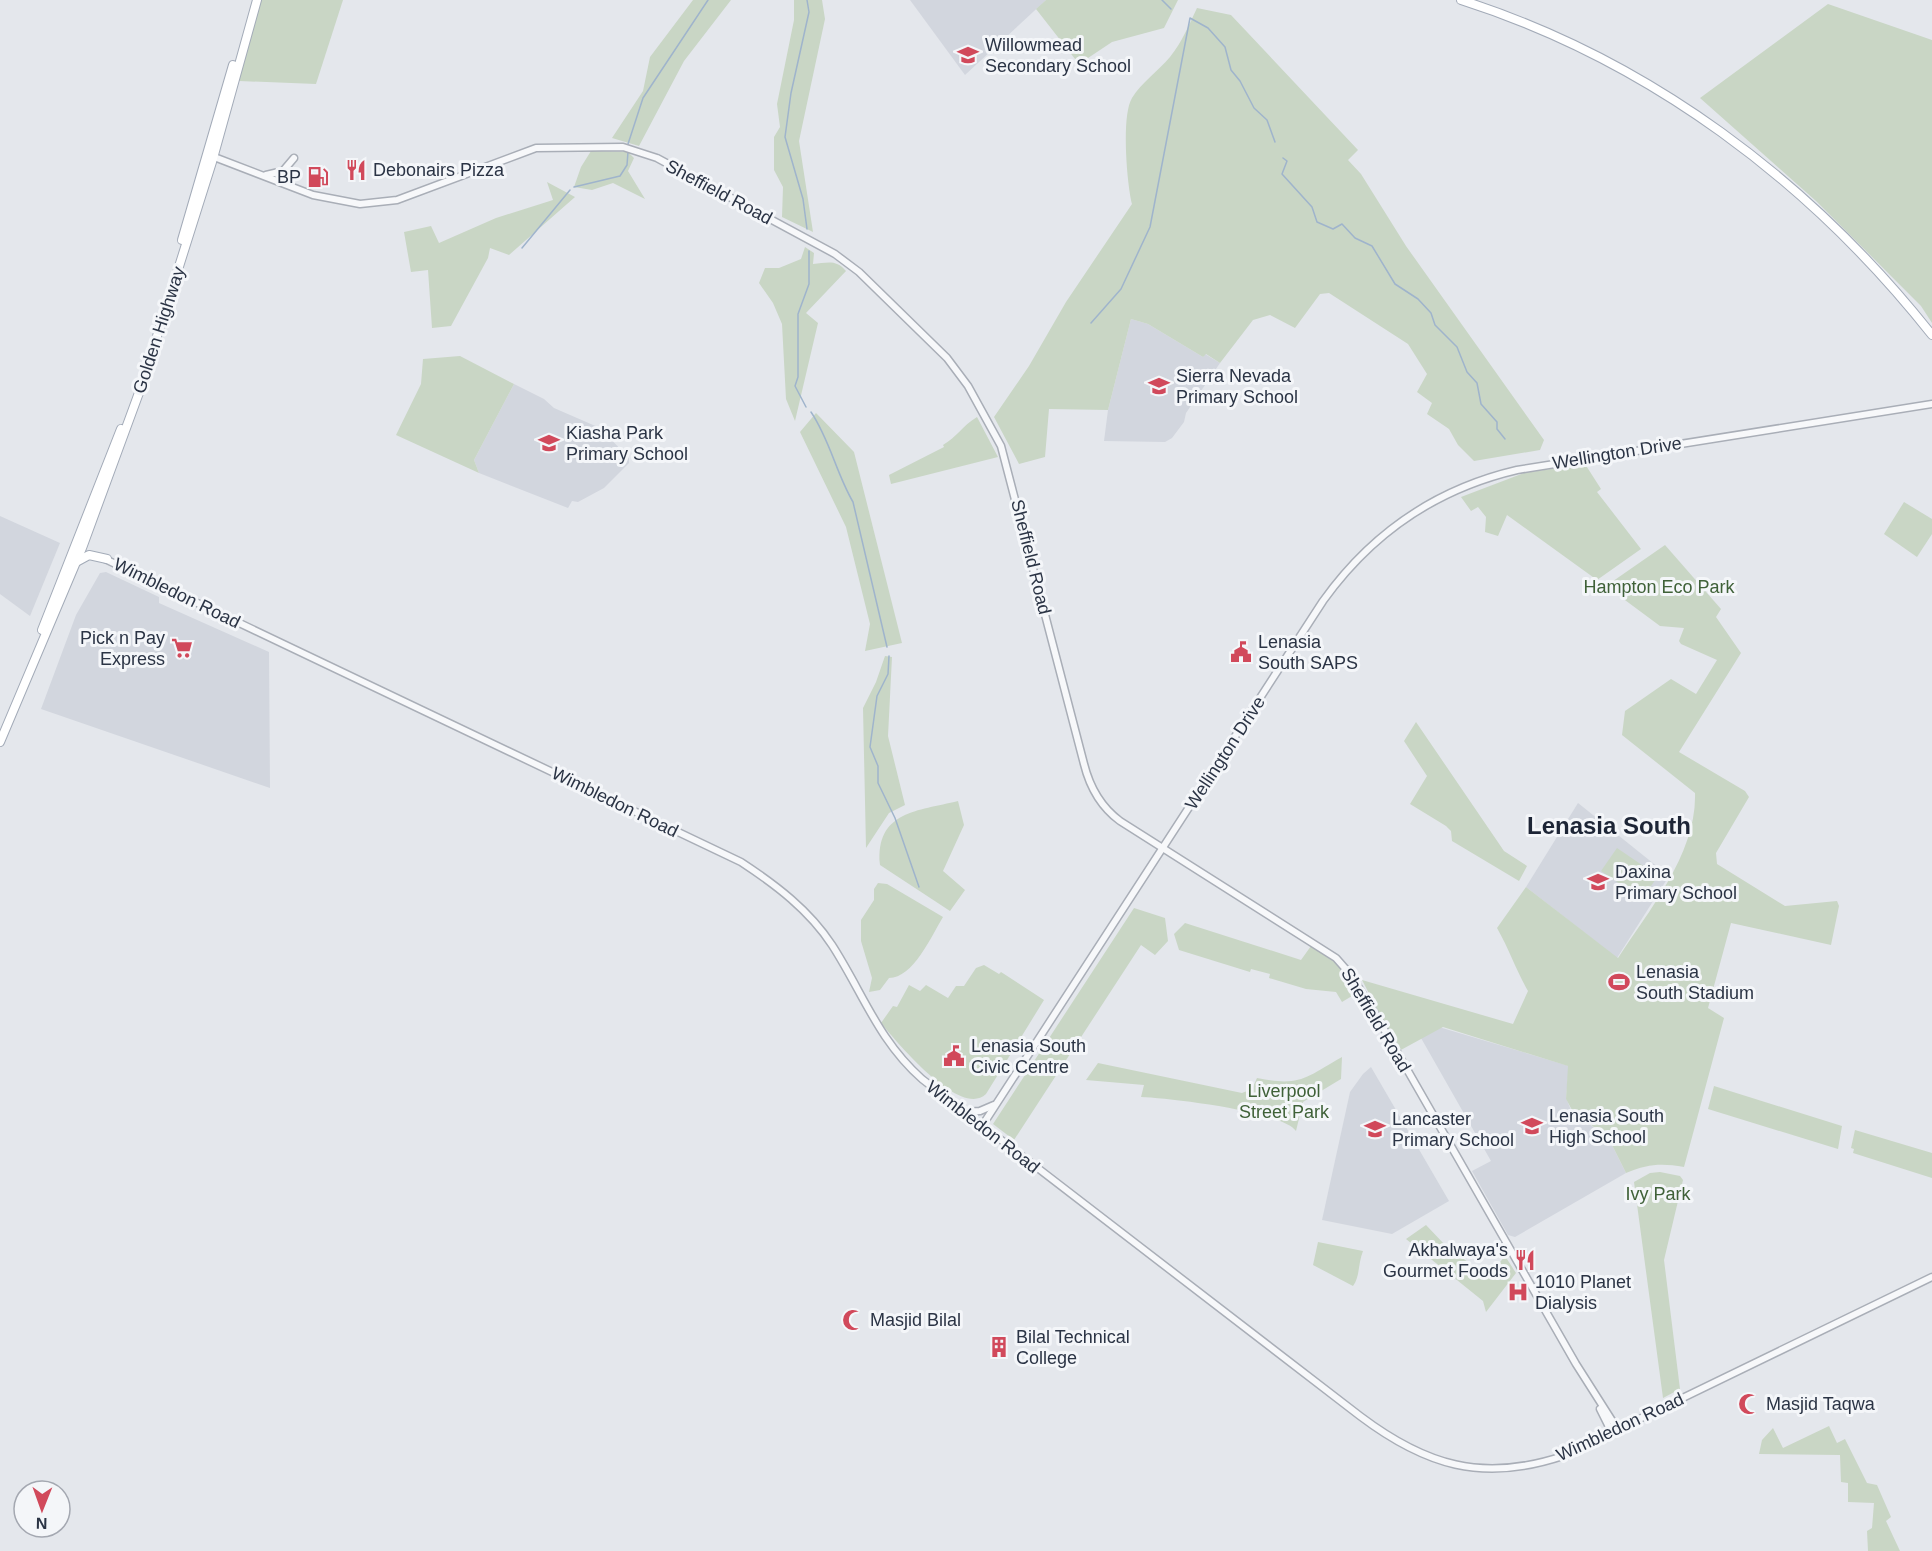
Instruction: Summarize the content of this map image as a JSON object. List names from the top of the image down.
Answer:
{
  "streets": {
    "main road": ["Golden Highway"],
    "street": ["Sheffield Road", "Wellington Drive", "Wimbledon Road"]
  },
  "crossings": [
    ["Sheffield Road", "Golden Highway"],
    ["Sheffield Road", "Wellington Drive"],
    ["Sheffield Road", "Wimbledon Road"],
    ["Golden Highway", "Wimbledon Road"],
    ["Wellington Drive", "Wimbledon Road"]
  ],
  "districts": ["Lenasia South"],
  "parks": ["Hampton Eco Park", "Liverpool Street Park", "Ivy Park"],
  "places": {
    "school or university": [
      "Willowmead Secondary School",
      "Sierra Nevada Primary School",
      "Kiasha Park Primary School",
      "Daxina Primary School",
      "Lenasia South High School",
      "Lancaster Primary School"
    ],
    "restaurant": ["Debonairs Pizza", "Akhalwaya's Gourmet Foods"],
    "fuel station": ["BP"],
    "supermarket": ["Pick n Pay Express"],
    "public building": ["Lenasia South SAPS", "Lenasia South Civic Centre"],
    "sports": ["Lenasia South Stadium"],
    "hospital": ["1010 Planet Dialysis"],
    "mosque": ["Masjid Bilal", "Masjid Taqwa"],
    "building": ["Bilal Technical College"]
  },
  "north": "bottom"
}
